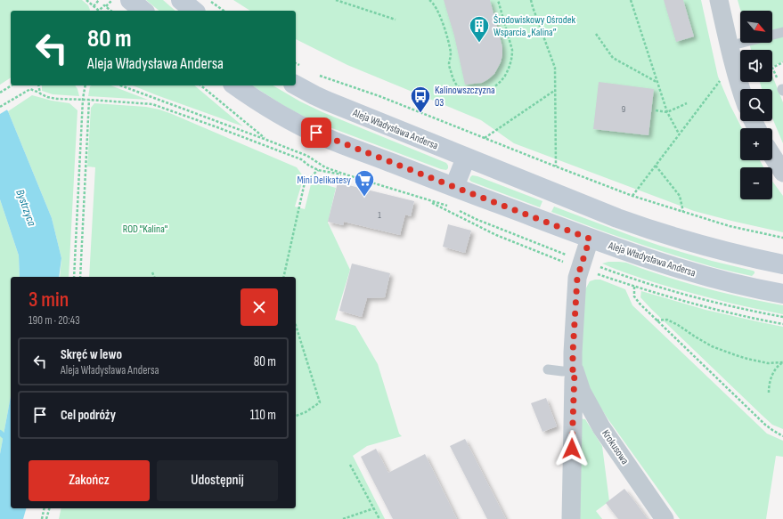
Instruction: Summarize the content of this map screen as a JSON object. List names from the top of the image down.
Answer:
{
  "streets": {
    "main road": ["Aleja Władysława Andersa"],
    "street": ["Krokusowa"]
  },
  "water": ["Bystrzyca"],
  "parks": ["ROD \"Kalina\""],
  "places": {
    "building": ["Środowiskowy Ośrodek Wsparcia „Kalina”"],
    "bus stop": ["Kalinowszczyzna 03"],
    "supermarket": ["Mini Delikatesy"]
  },
  "house_numbers": ["9", "1"],
  "north": "bottom right",
  "page": {
    "map_buttons": ["+", "−"],
    "turn": ["80 m", "Aleja Władysława Andersa"],
    "heading": ["3 min", "190 m · 20:43"],
    "list": [
      {
        "name": "Skręć w lewo",
        "note": "Aleja Władysława Andersa",
        "value": "80 m"
      },
      {
        "name": "Cel podróży",
        "value": "110 m"
      }
    ],
    "buttons": ["Zakończ", "Udostępnij"]
  }
}
